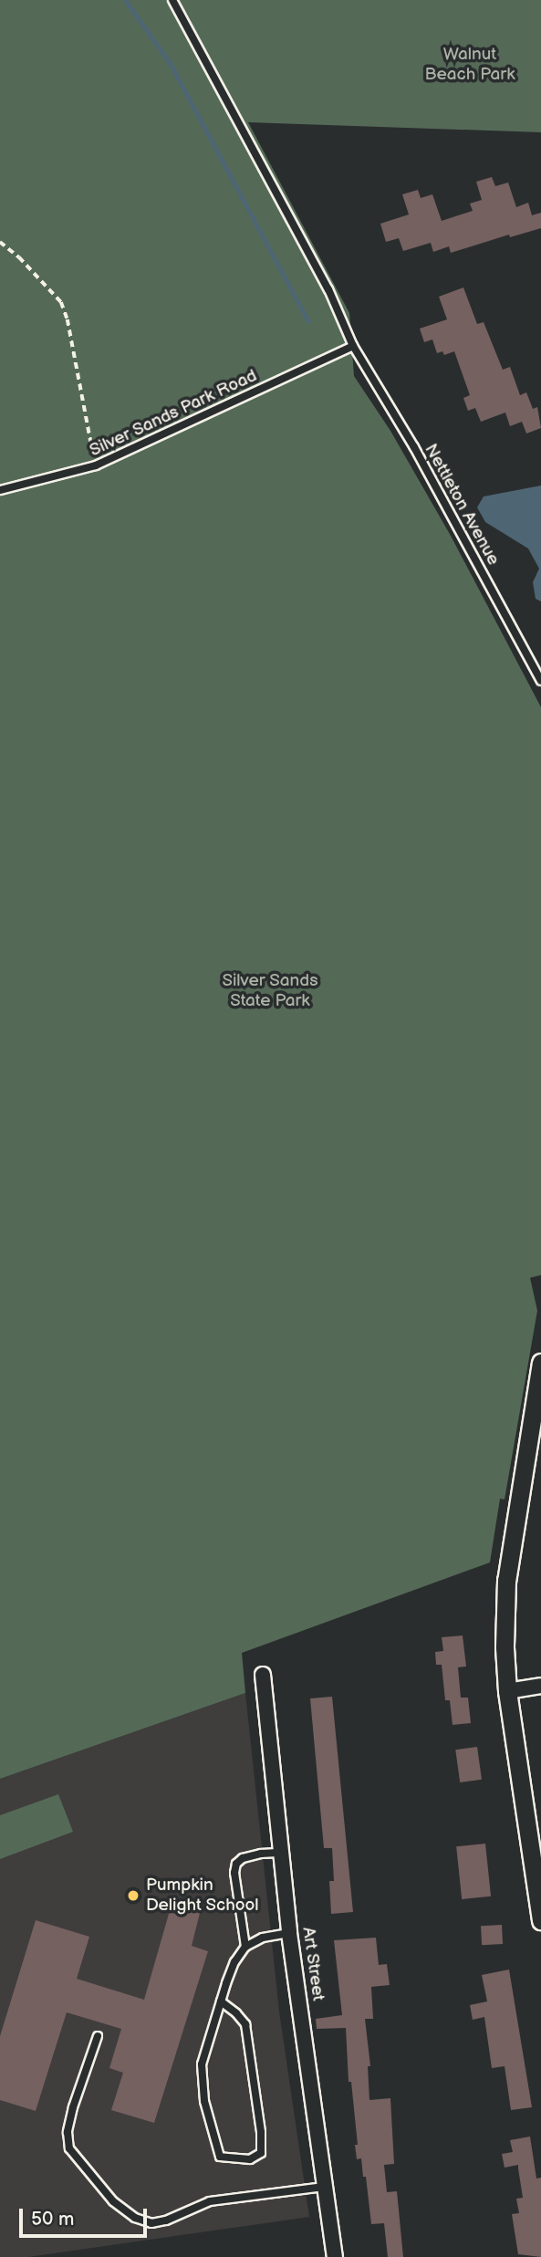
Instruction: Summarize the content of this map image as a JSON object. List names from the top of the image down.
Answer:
{
  "streets": {
    "street": ["Art Street"],
    "lane": ["Silver Sands Park Road", "Nettleton Avenue"]
  },
  "crossings": [
    ["Silver Sands Park Road", "Nettleton Avenue"]
  ],
  "parks": ["Walnut Beach Park", "Silver Sands State Park"],
  "places": ["Pumpkin Delight School"],
  "scale_bar": "50 m"
}
